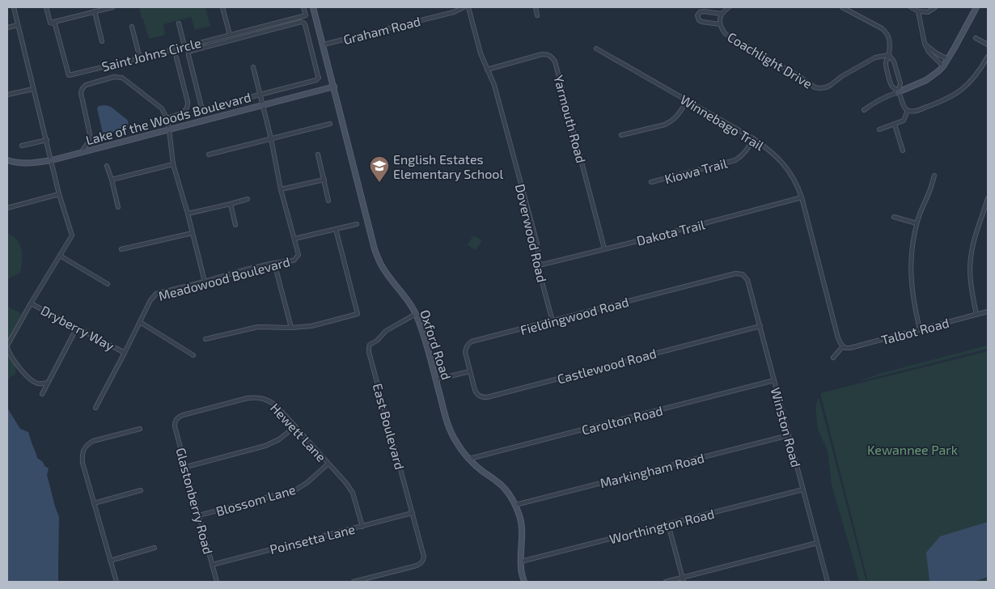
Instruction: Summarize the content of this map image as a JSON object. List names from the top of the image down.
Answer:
{
  "streets": {
    "street": [
      "Graham Road",
      "Saint Johns Circle",
      "Coachlight Drive",
      "Lake of the Woods Boulevard",
      "Yarmouth Road",
      "Winnebago Trail",
      "Kiowa Trail",
      "Dakota Trail",
      "Doverwood Road",
      "Meadowood Boulevard",
      "Fieldingwood Road",
      "Dryberry Way",
      "Talbot Road",
      "Oxford Road",
      "Castlewood Road",
      "Carolton Road",
      "East Boulevard",
      "Winston Road",
      "Hewett Lane",
      "Markingham Road",
      "Blossom Lane",
      "Glastonberry Road",
      "Worthington Road",
      "Poinsetta Lane"
    ]
  },
  "crossings": [
    ["Graham Road", "Oxford Road"],
    ["Saint Johns Circle", "Oxford Road"],
    ["Lake of the Woods Boulevard", "Meadowood Boulevard"],
    ["Lake of the Woods Boulevard", "Oxford Road"],
    ["Yarmouth Road", "Dakota Trail"],
    ["Yarmouth Road", "Doverwood Road"],
    ["Winnebago Trail", "Kiowa Trail"],
    ["Winnebago Trail", "Dakota Trail"],
    ["Winnebago Trail", "Talbot Road"],
    ["Dakota Trail", "Doverwood Road"],
    ["Doverwood Road", "Fieldingwood Road"],
    ["Meadowood Boulevard", "Dryberry Way"],
    ["Fieldingwood Road", "Castlewood Road"],
    ["Fieldingwood Road", "Winston Road"],
    ["Oxford Road", "Carolton Road"],
    ["Oxford Road", "East Boulevard"],
    ["Oxford Road", "Markingham Road"],
    ["Oxford Road", "Worthington Road"],
    ["Castlewood Road", "Winston Road"],
    ["Carolton Road", "Winston Road"],
    ["East Boulevard", "Poinsetta Lane"],
    ["Winston Road", "Markingham Road"],
    ["Winston Road", "Worthington Road"],
    ["Hewett Lane", "Blossom Lane"],
    ["Hewett Lane", "Glastonberry Road"],
    ["Hewett Lane", "Poinsetta Lane"],
    ["Blossom Lane", "Glastonberry Road"],
    ["Glastonberry Road", "Poinsetta Lane"]
  ],
  "parks": ["Kewannee Park"],
  "places": {
    "school or university": ["English Estates Elementary School"]
  }
}
